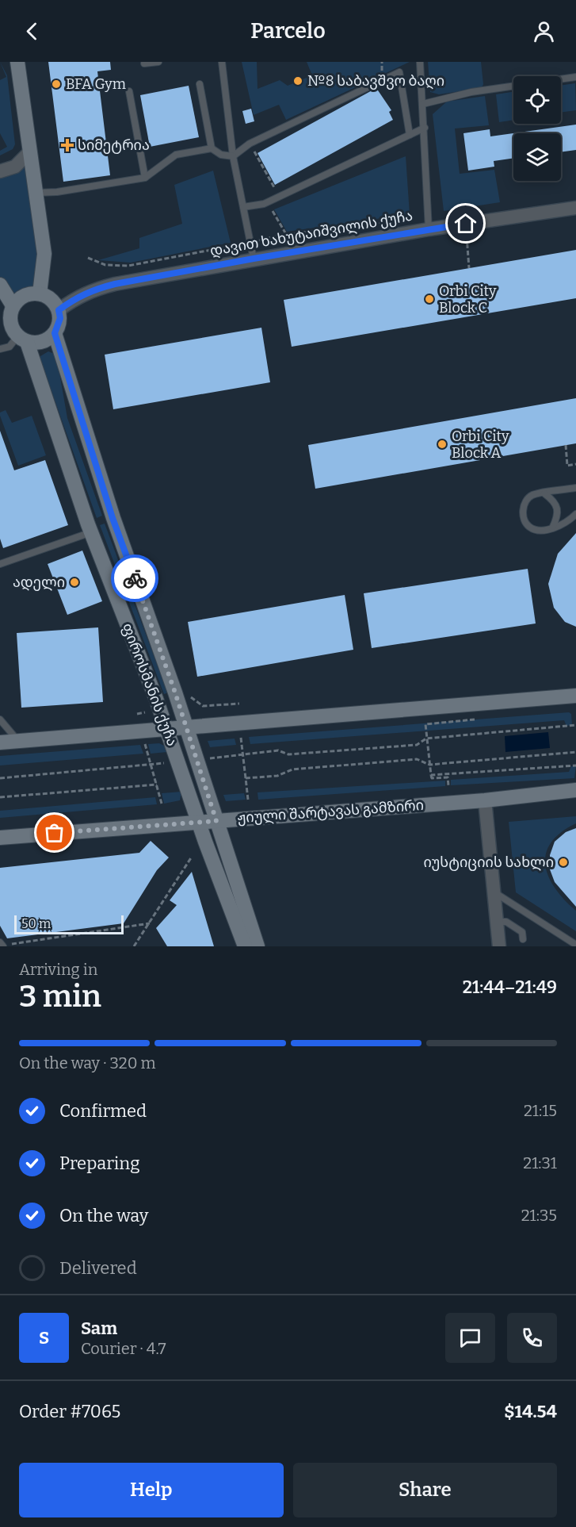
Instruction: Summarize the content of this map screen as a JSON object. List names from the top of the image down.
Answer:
{
  "streets": {
    "street": ["დავით ხახუტაიშვილის ქუჩა", "ფიროსმანის ქუჩა", "ჟიული შარტავას გამზირი"]
  },
  "crossings": [
    ["დავით ხახუტაიშვილის ქუჩა", "ფიროსმანის ქუჩა"],
    ["ფიროსმანის ქუჩა", "ჟიული შარტავას გამზირი"]
  ],
  "places": {
    "other": [
      "№8 საბავშვო ბაღი",
      "BFA Gym",
      "Orbi City Block C",
      "Orbi City Block A",
      "ადელი",
      "იუსტიციის სახლი"
    ],
    "health": ["სიმეტრია"]
  },
  "scale_bar": "50 m",
  "page": {
    "header": "Parcelo",
    "scale": "50 m",
    "heading": ["3 min", "Arriving in", "21:44–21:49"],
    "panel": [
      "Sam",
      "Courier · 4.7",
      "Order #7065",
      "$14.54"
    ],
    "bar": "On the way · 320 m",
    "list": [
      ["Confirmed", "21:15"],
      ["Preparing", "21:31"],
      ["On the way", "21:35"],
      "Delivered"
    ],
    "round": "S",
    "buttons": ["Help", "Share"]
  }
}
